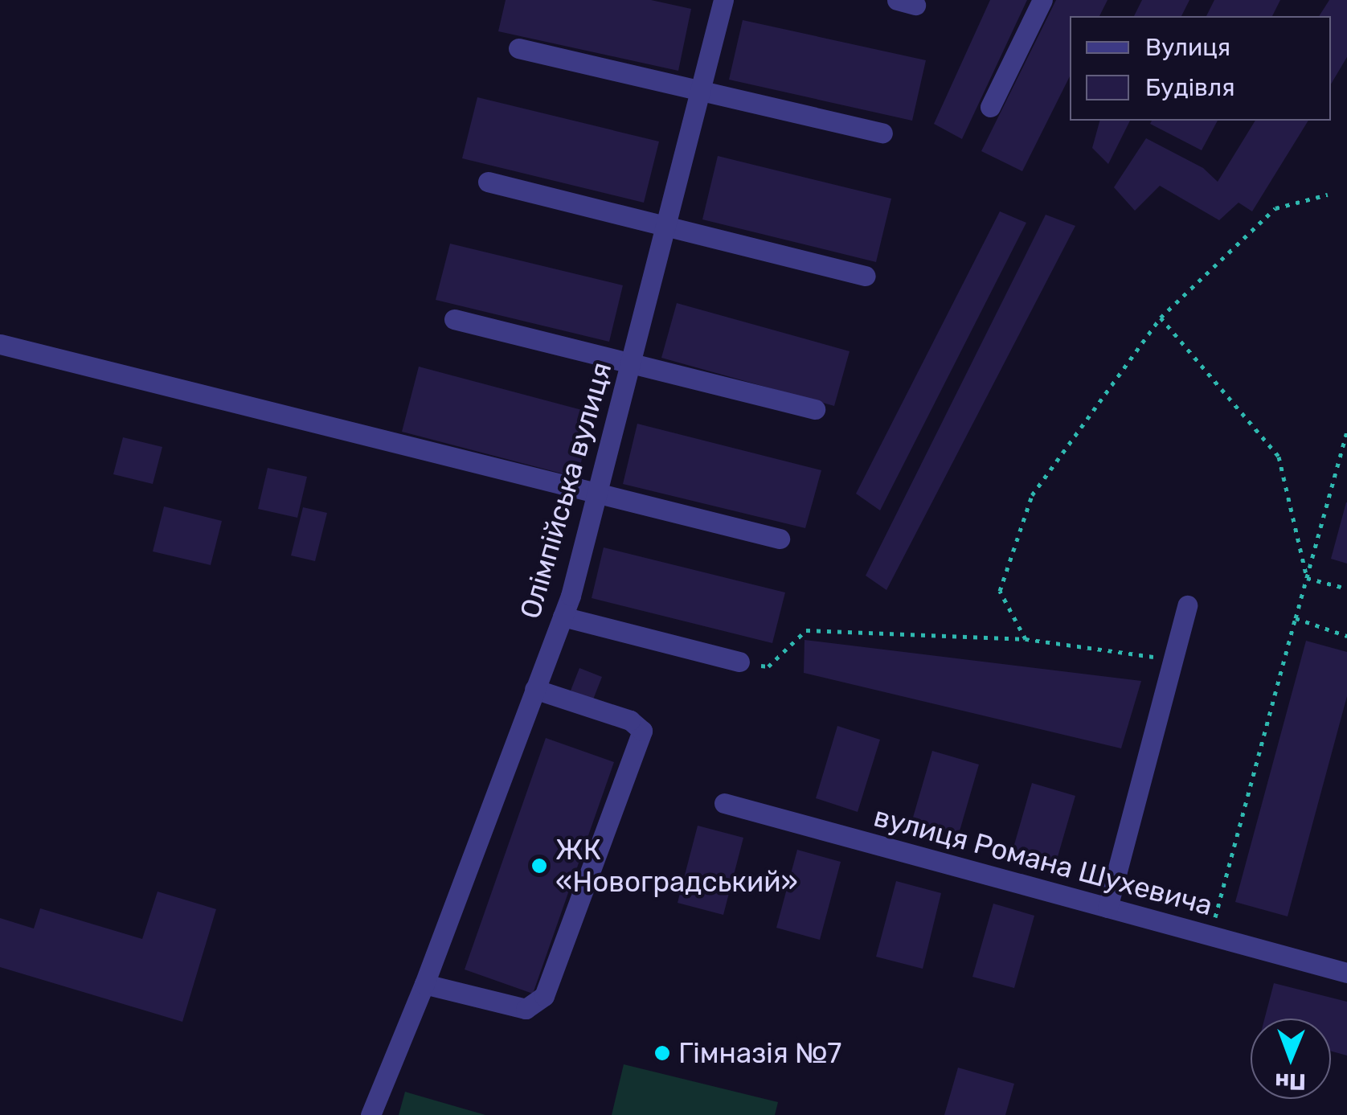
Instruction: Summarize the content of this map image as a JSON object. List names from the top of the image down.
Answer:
{
  "streets": {
    "street": ["Олімпійська вулиця", "вулиця Романа Шухевича"]
  },
  "places": ["ЖК «Новоградський»", "Гімназія №7"],
  "legend": ["Вулиця", "Будівля"],
  "north": "bottom"
}
